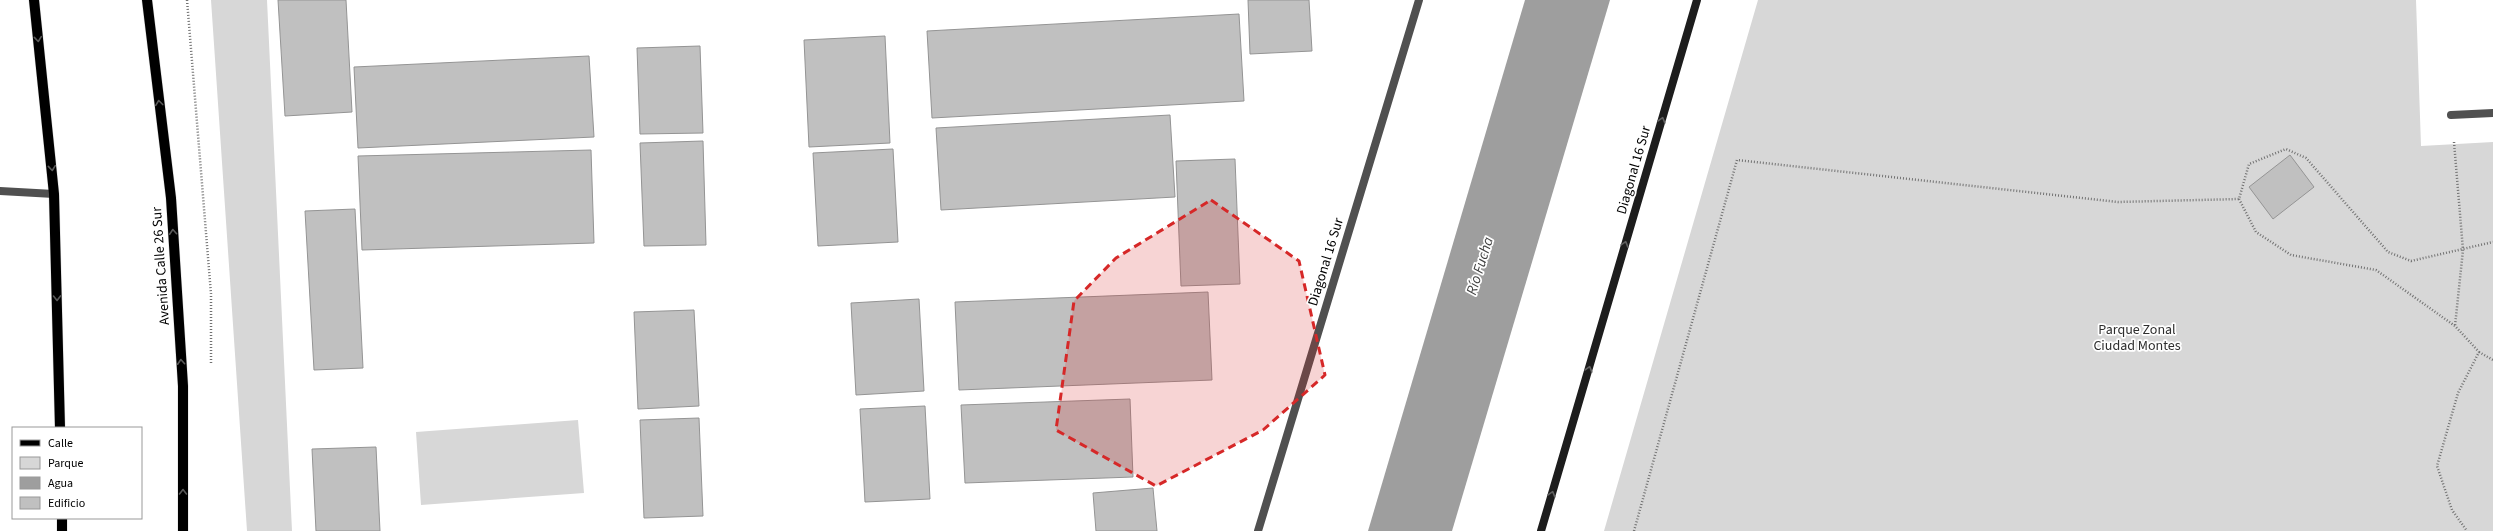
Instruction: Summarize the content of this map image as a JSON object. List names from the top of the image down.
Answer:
{
  "streets": {
    "main road": ["Avenida Calle 26 Sur"],
    "street": ["Diagonal 16 Sur"]
  },
  "one_way": ["Diagonal 16 Sur", "Avenida Calle 26 Sur"],
  "water": ["Río Fucha"],
  "parks": ["Parque Zonal Ciudad Montes"],
  "legend": [
    "Calle",
    "Parque",
    "Agua",
    "Edificio"
  ]
}
